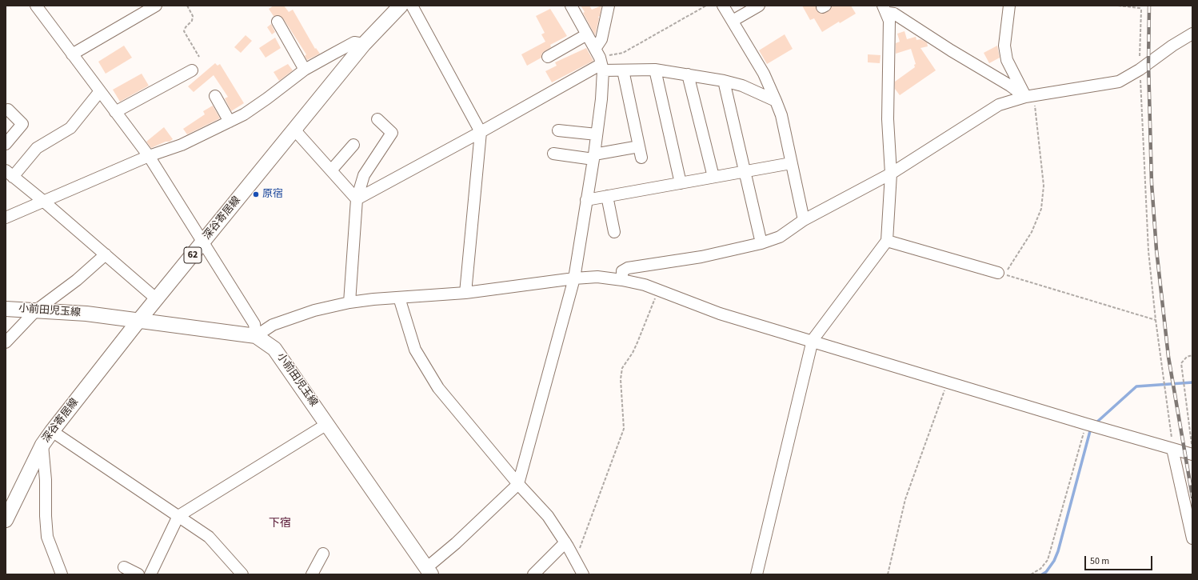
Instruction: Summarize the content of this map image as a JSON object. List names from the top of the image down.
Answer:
{
  "streets": {
    "main road": ["深谷寄居線", "62", "小前田児玉線"]
  },
  "crossings": [
    ["深谷寄居線", "小前田児玉線"]
  ],
  "districts": ["下宿"],
  "places": ["原宿"],
  "scale_bar": "50 m"
}
